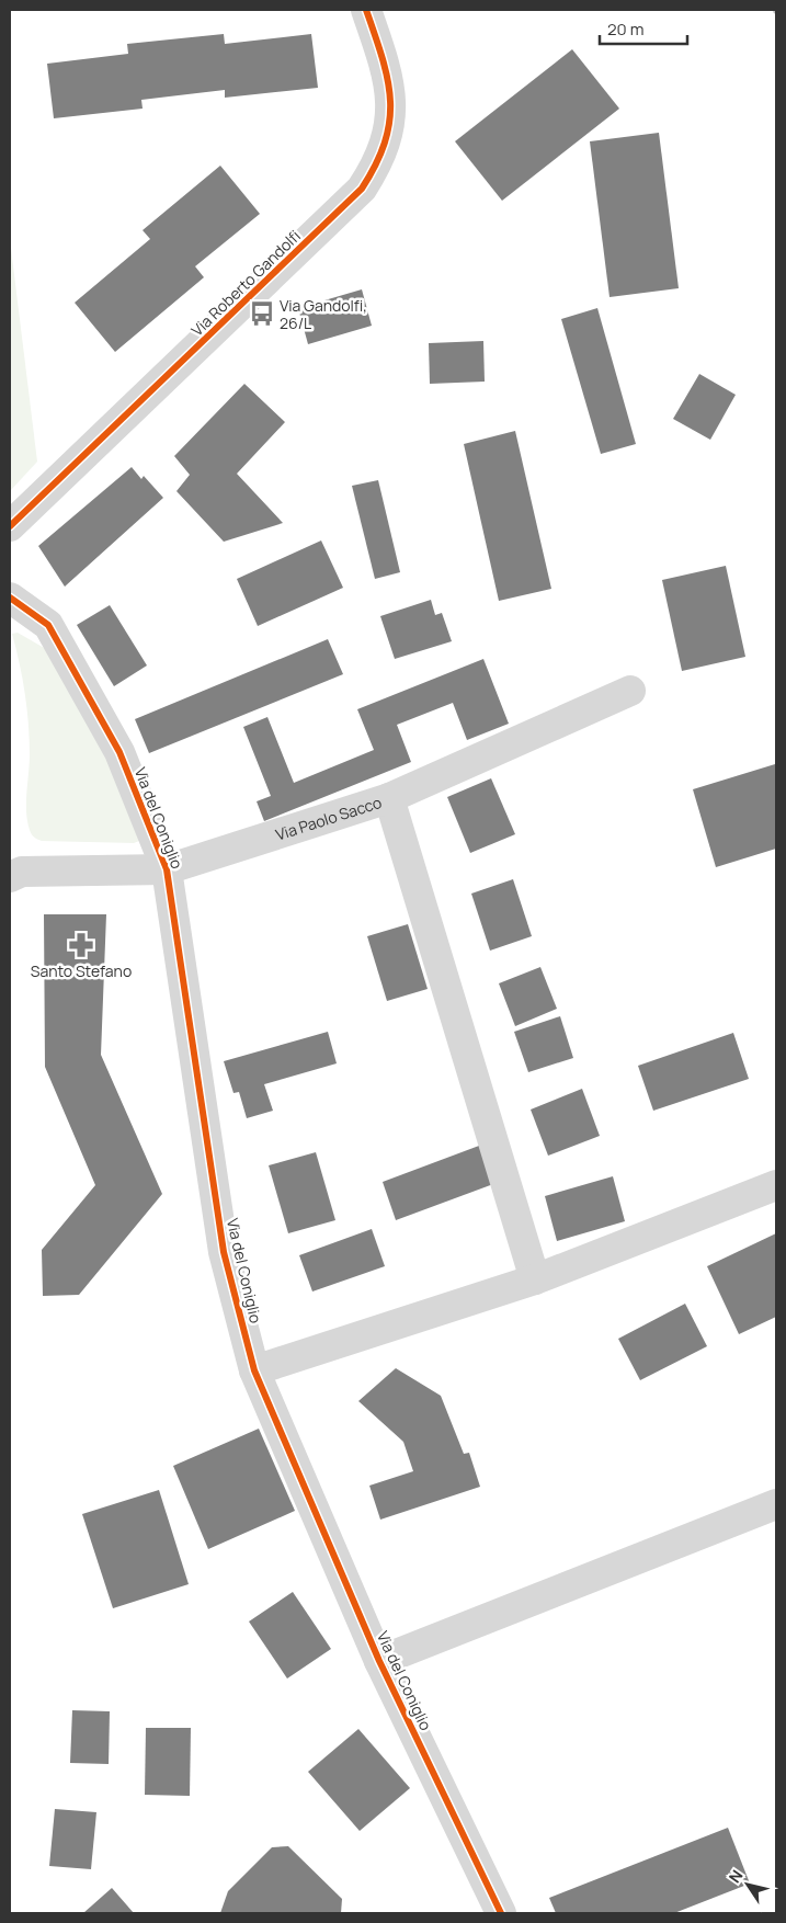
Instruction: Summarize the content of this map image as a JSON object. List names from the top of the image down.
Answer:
{
  "streets": {
    "street": ["Via Roberto Gandolfi", "Via del Coniglio", "Via Paolo Sacco"]
  },
  "crossings": [
    ["Via del Coniglio", "Via Paolo Sacco"]
  ],
  "places": {
    "bus stop": ["Via Gandolfi, 26/L"],
    "pharmacy": ["Santo Stefano"]
  },
  "scale_bar": "20 m",
  "north": "top left"
}
